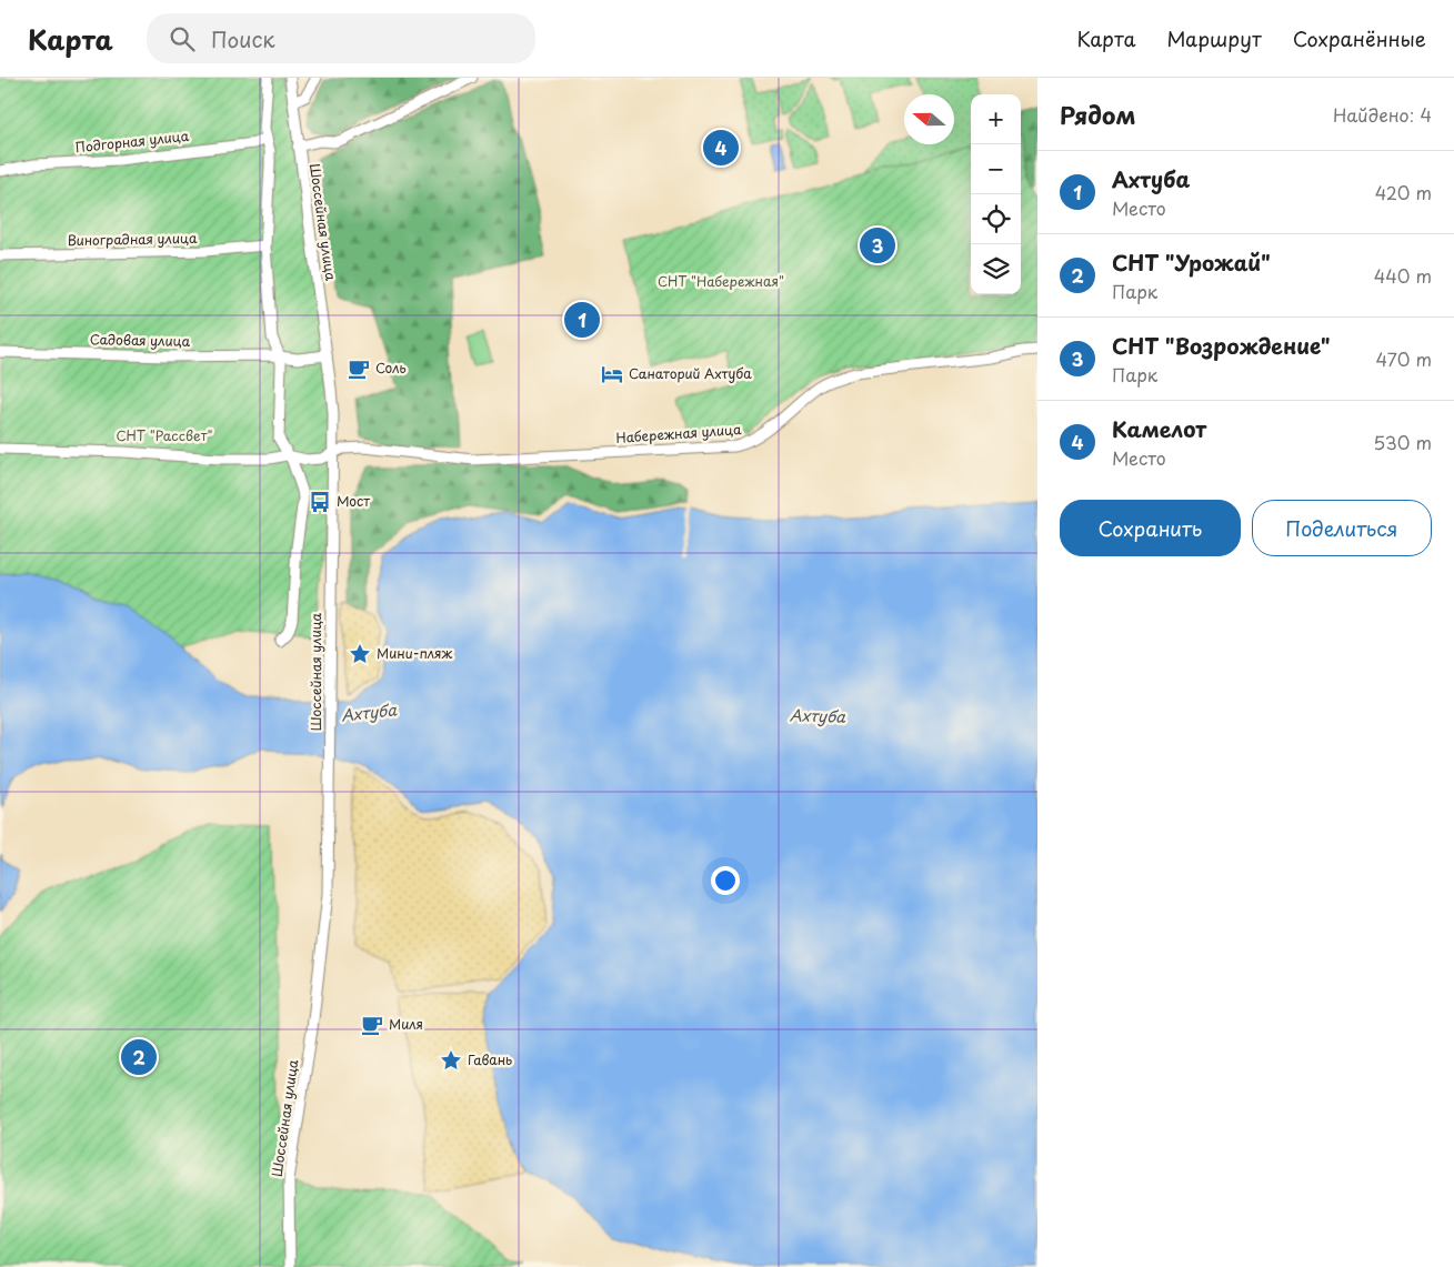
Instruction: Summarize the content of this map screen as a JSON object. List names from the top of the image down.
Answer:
{
  "streets": {
    "street": [
      "Подгорная улица",
      "Шоссейная улица",
      "Виноградная улица",
      "Садовая улица",
      "Набережная улица"
    ]
  },
  "crossings": [
    ["Шоссейная улица", "Садовая улица"],
    ["Шоссейная улица", "Набережная улица"]
  ],
  "water": ["Ахтуба"],
  "parks": ["СНТ \"Набережная\"", "СНТ \"Рассвет\""],
  "places": {
    "cafe": ["Соль", "Миля"],
    "hotel": ["Санаторий Ахтуба"],
    "bus stop": ["Мост"],
    "place": ["Мини-пляж", "Гавань"]
  },
  "north": "left",
  "page": {
    "header": "Карта",
    "search": "Поиск",
    "nav": ["Карта", "Маршрут", "Сохранённые"],
    "heading": ["Рядом", "Найдено: 4"],
    "map_buttons": ["+", "−"],
    "pins": [
      "4",
      "3",
      "1",
      "2"
    ],
    "list": [
      {
        "mark": "1",
        "name": "Ахтуба",
        "note": "Место",
        "value": "420 m"
      },
      {
        "mark": "2",
        "name": "СНТ \"Урожай\"",
        "note": "Парк",
        "value": "440 m"
      },
      {
        "mark": "3",
        "name": "СНТ \"Возрождение\"",
        "note": "Парк",
        "value": "470 m"
      },
      {
        "mark": "4",
        "name": "Камелот",
        "note": "Место",
        "value": "530 m"
      }
    ],
    "buttons": ["Сохранить", "Поделиться"]
  }
}
